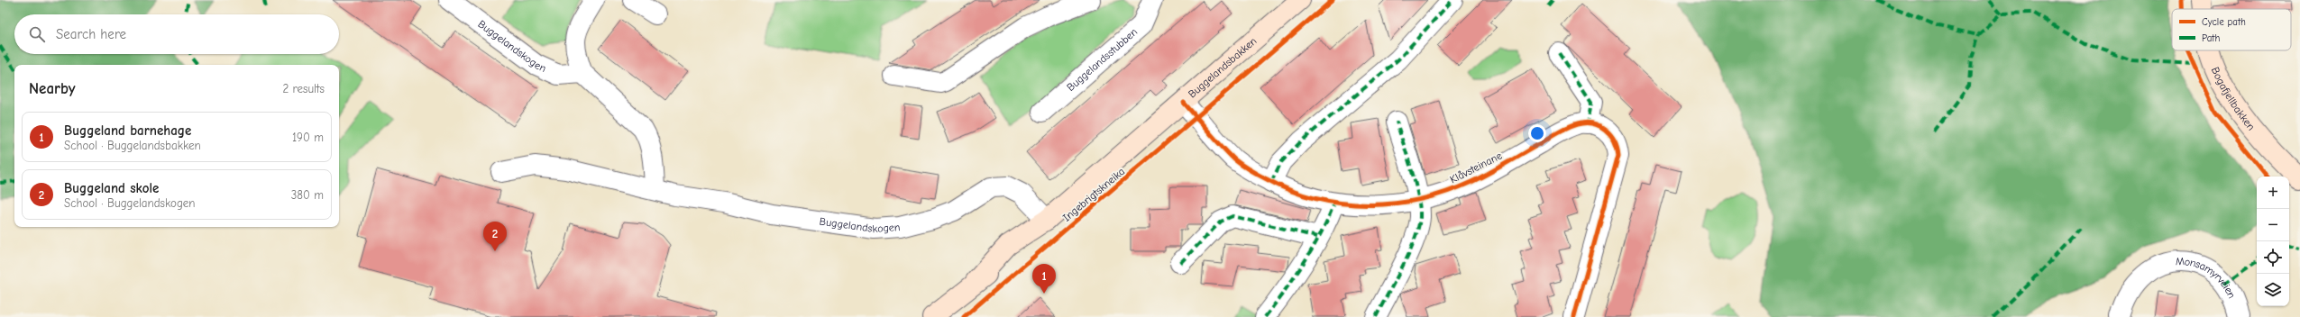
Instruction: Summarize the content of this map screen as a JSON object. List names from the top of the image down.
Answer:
{
  "streets": {
    "street": [
      "Buggelandskogen",
      "Buggelandsstubben",
      "Buggelandsbakken",
      "Bogafjellbakken",
      "Klåvsteinane",
      "Monsamyrveien"
    ],
    "cycle path": ["Ingebrigtskneika"]
  },
  "crossings": [
    ["Buggelandskogen", "Buggelandsbakken"],
    ["Buggelandsbakken", "Klåvsteinane"]
  ],
  "legend": ["Cycle path", "Path"],
  "page": {
    "search": "Search here",
    "heading": ["Nearby", "2 results"],
    "list": [
      {
        "mark": "1",
        "name": "Buggeland barnehage",
        "note": "School · Buggelandsbakken",
        "value": "190 m"
      },
      {
        "mark": "2",
        "name": "Buggeland skole",
        "note": "School · Buggelandskogen",
        "value": "380 m"
      }
    ],
    "map_buttons": ["+", "−"],
    "pins": ["2", "1"]
  }
}
